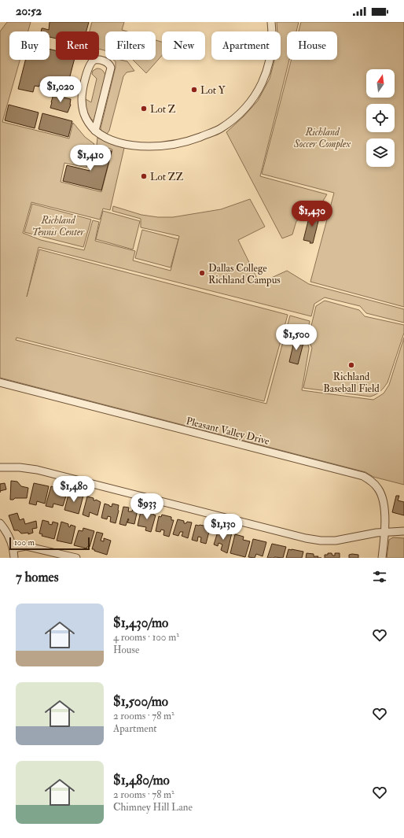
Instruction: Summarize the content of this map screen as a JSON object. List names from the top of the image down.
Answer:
{
  "streets": {
    "street": ["Pleasant Valley Drive"]
  },
  "parks": ["Richland Soccer Complex", "Richland Tennis Center"],
  "places": [
    "Lot Y",
    "Lot Z",
    "Lot ZZ",
    "Dallas College Richland Campus",
    "Richland Baseball Field"
  ],
  "scale_bar": "100 m",
  "north": "top",
  "page": {
    "status": "20:52",
    "chip": [
      "Buy",
      "Rent",
      "Filters",
      "New",
      "Apartment",
      "House"
    ],
    "price": [
      "$1,020",
      "$1,410",
      "$1,430",
      "$1,500",
      "$1,480",
      "$933",
      "$1,130"
    ],
    "scale": "100 m",
    "heading": "7 homes",
    "list": [
      {
        "name": "$1,430/mo",
        "note": "4 rooms · 100 m² · House"
      },
      {
        "name": "$1,500/mo",
        "note": "2 rooms · 78 m² · Apartment"
      },
      {
        "name": "$1,480/mo",
        "note": "2 rooms · 78 m² · Chimney Hill Lane"
      }
    ]
  }
}
